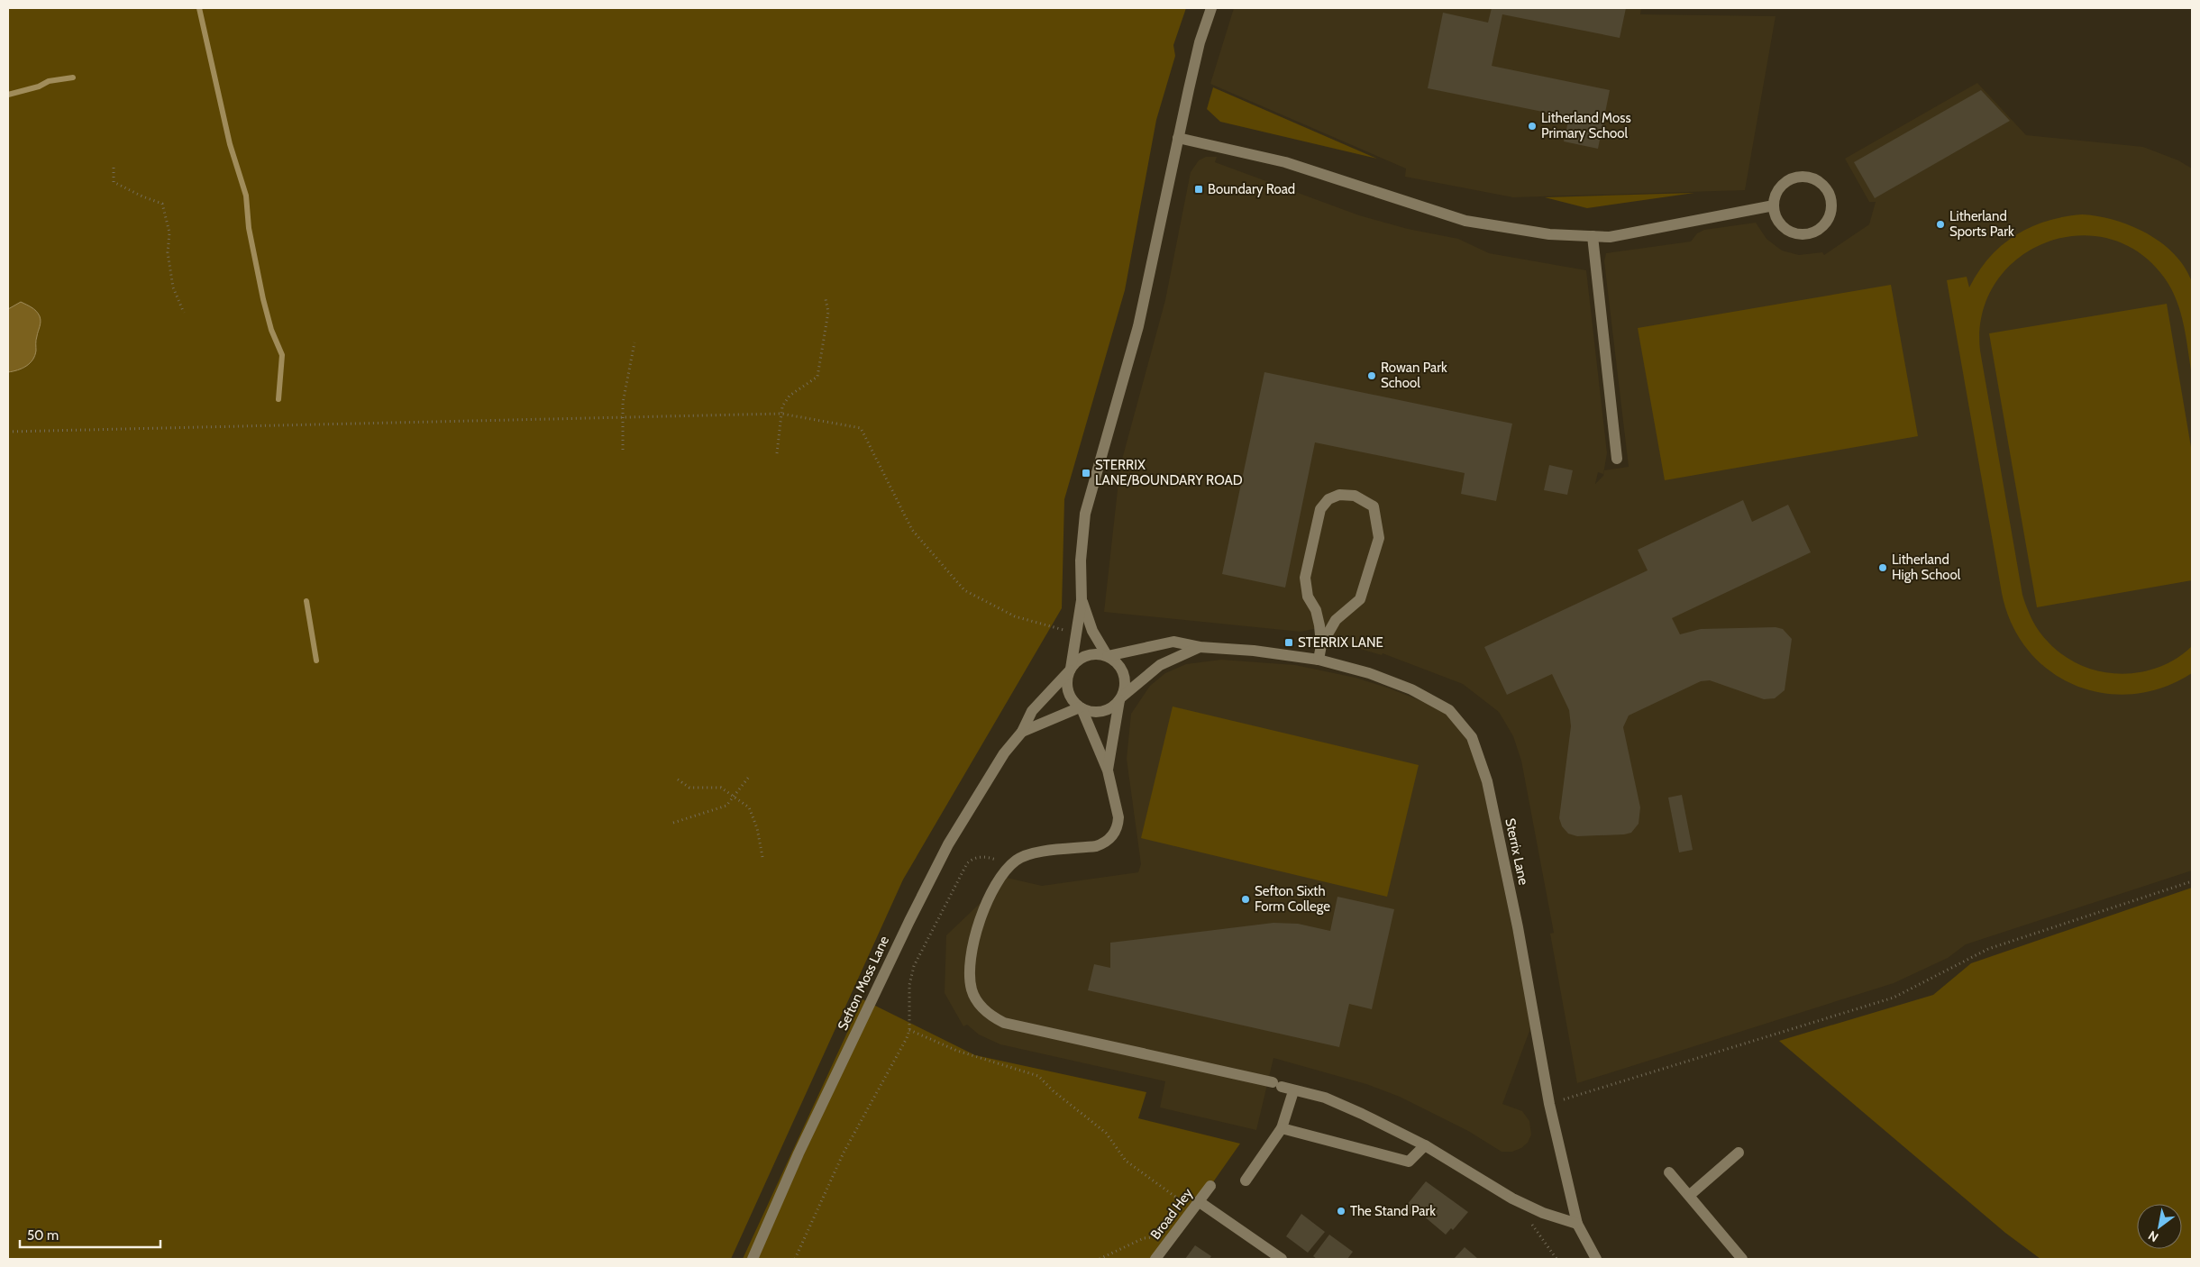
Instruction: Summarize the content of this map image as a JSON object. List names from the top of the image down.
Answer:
{
  "streets": {
    "street": ["Sterrix Lane", "Sefton Moss Lane", "Broad Hey"]
  },
  "crossings": [
    ["Sterrix Lane", "Sefton Moss Lane"]
  ],
  "places": {
    "other": [
      "Litherland Moss Primary School",
      "Litherland Sports Park",
      "Rowan Park School",
      "Litherland High School",
      "Sefton Sixth Form College",
      "The Stand Park"
    ],
    "transit": ["Boundary Road", "STERRIX LANE/BOUNDARY ROAD", "STERRIX LANE"]
  },
  "scale_bar": "50 m",
  "north": "bottom left"
}
